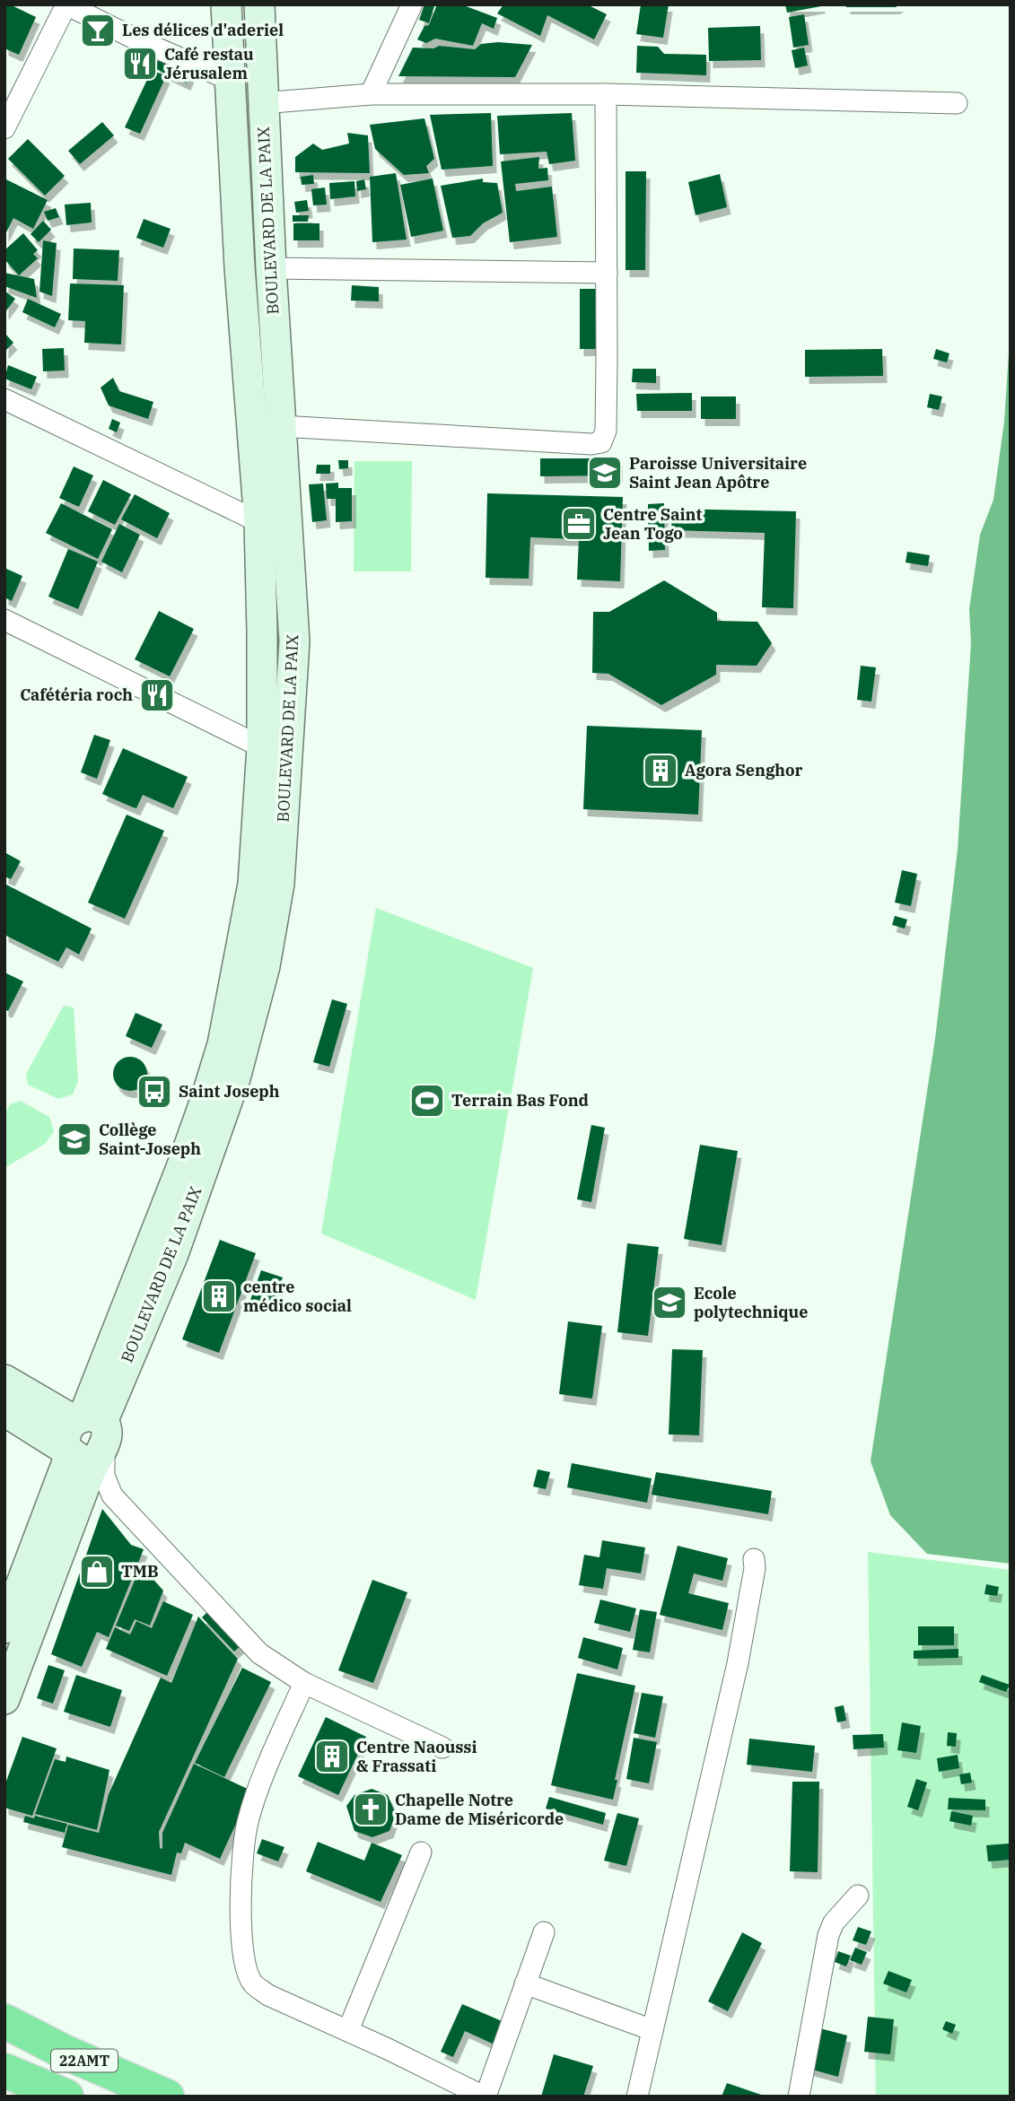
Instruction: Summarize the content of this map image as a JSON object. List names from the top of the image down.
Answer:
{
  "streets": {
    "highway": ["22AMT"],
    "main road": ["BOULEVARD DE LA PAIX"]
  },
  "places": {
    "bar": ["Les délices d'aderiel"],
    "restaurant": ["Café restau Jérusalem", "Cafétéria roch"],
    "school or university": ["Paroisse Universitaire Saint Jean Apôtre", "Collège Saint-Joseph", "Ecole polytechnique"],
    "office": ["Centre Saint Jean Togo"],
    "building": ["Agora Senghor", "centre médico social", "Centre Naoussi & Frassati"],
    "bus stop": ["Saint Joseph"],
    "sports": ["Terrain Bas Fond"],
    "shop": ["TMB"],
    "church": ["Chapelle Notre Dame de Miséricorde"]
  }
}
